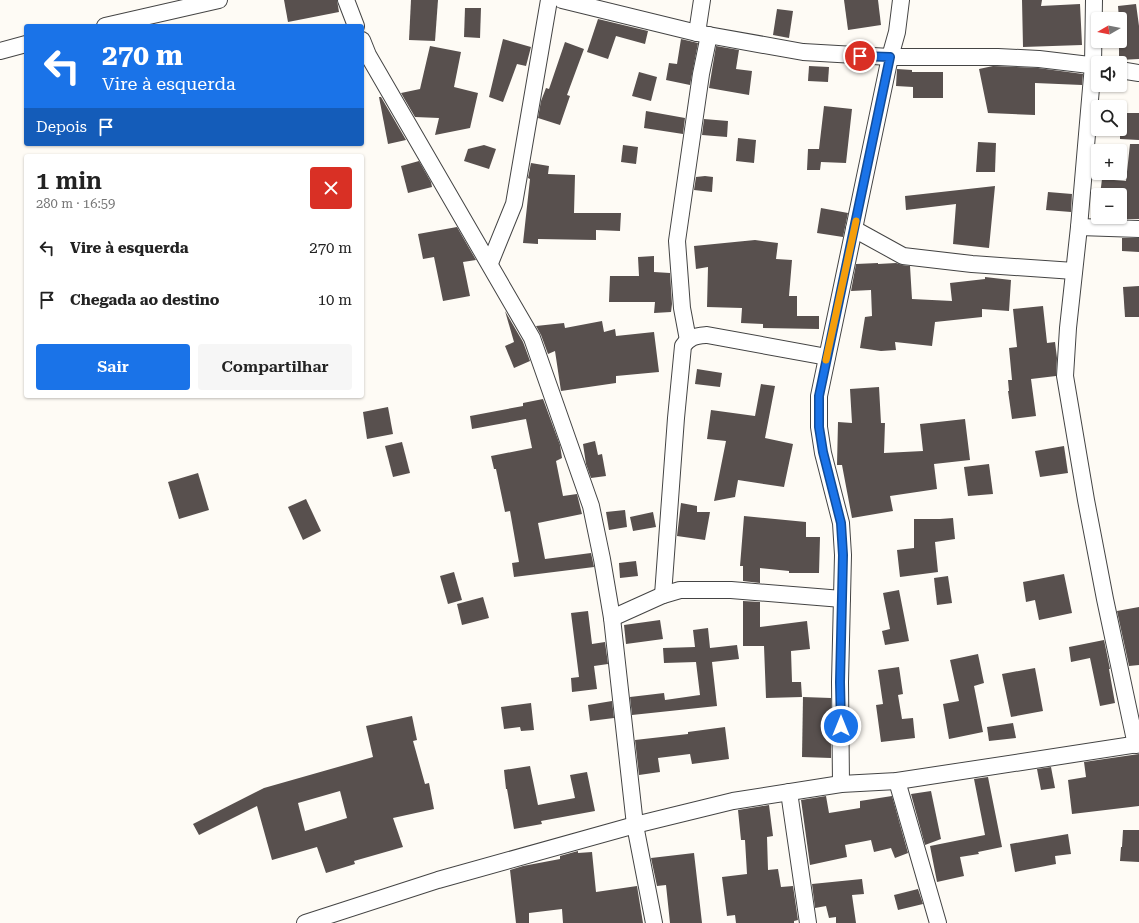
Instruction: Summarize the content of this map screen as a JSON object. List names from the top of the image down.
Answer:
{
  "north": "left",
  "page": {
    "map_buttons": ["+", "−"],
    "turn": ["270 m", "Vire à esquerda"],
    "then": "Depois",
    "heading": ["1 min", "280 m · 16:59"],
    "list": [
      {
        "name": "Vire à esquerda",
        "value": "270 m"
      },
      {
        "name": "Chegada ao destino",
        "value": "10 m"
      }
    ],
    "buttons": ["Sair", "Compartilhar"]
  }
}
